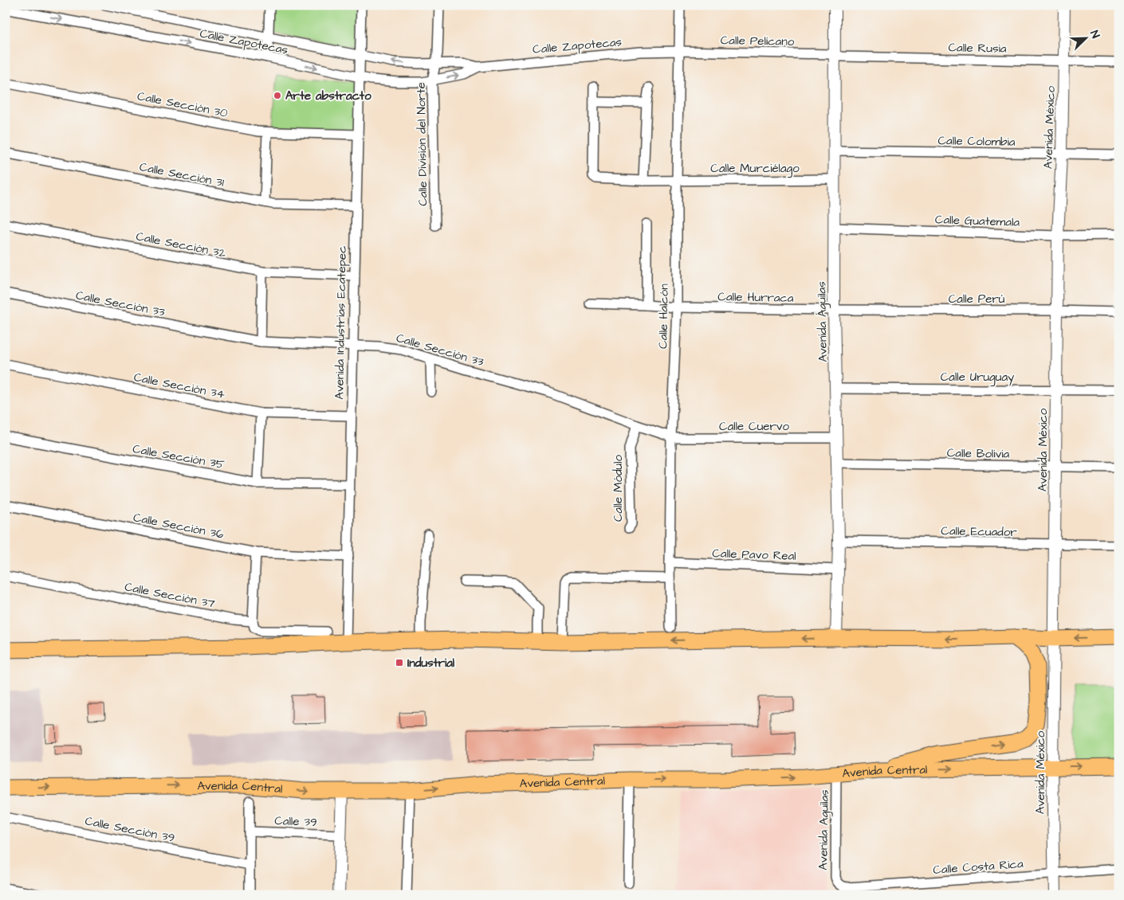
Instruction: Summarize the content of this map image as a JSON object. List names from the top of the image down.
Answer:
{
  "streets": {
    "highway": ["Avenida Central"],
    "street": [
      "Calle Pelícano",
      "Calle Zapotecas",
      "Calle Rusia",
      "Calle Sección 30",
      "Avenida México",
      "Calle Colombia",
      "Calle División del Norte",
      "Calle Murciélago",
      "Calle Sección 31",
      "Calle Guatemala",
      "Calle Sección 32",
      "Calle Hurraca",
      "Calle Perú",
      "Calle Sección 33",
      "Calle Halcón",
      "Avenida Águilas",
      "Avenida Industrias Ecatepec",
      "Calle Uruguay",
      "Calle Sección 34",
      "Calle Cuervo",
      "Calle Bolivia",
      "Calle Sección 35",
      "Calle Módulo",
      "Calle Sección 36",
      "Calle Ecuador",
      "Calle Pavo Real",
      "Calle Sección 37",
      "Calle 39",
      "Calle Sección 39",
      "Avenida Aguilas",
      "Calle Costa Rica"
    ]
  },
  "crossings": [
    ["Calle Pelícano", "Calle Zapotecas"],
    ["Calle Pelícano", "Calle Rusia"],
    ["Calle Pelícano", "Calle Halcón"],
    ["Calle Pelícano", "Avenida Águilas"],
    ["Calle Zapotecas", "Calle División del Norte"],
    ["Calle Zapotecas", "Calle Halcón"],
    ["Calle Zapotecas", "Avenida Industrias Ecatepec"],
    ["Calle Rusia", "Avenida México"],
    ["Calle Rusia", "Avenida Águilas"],
    ["Calle Sección 30", "Avenida Industrias Ecatepec"],
    ["Avenida México", "Calle Colombia"],
    ["Avenida México", "Calle Guatemala"],
    ["Avenida México", "Calle Perú"],
    ["Avenida México", "Calle Uruguay"],
    ["Avenida México", "Calle Bolivia"],
    ["Avenida México", "Calle Ecuador"],
    ["Avenida México", "Avenida Central"],
    ["Avenida México", "Calle Costa Rica"],
    ["Calle Colombia", "Avenida Águilas"],
    ["Calle Murciélago", "Calle Halcón"],
    ["Calle Murciélago", "Avenida Águilas"],
    ["Calle Sección 31", "Avenida Industrias Ecatepec"],
    ["Calle Guatemala", "Avenida Águilas"],
    ["Calle Sección 32", "Avenida Industrias Ecatepec"],
    ["Calle Hurraca", "Calle Perú"],
    ["Calle Hurraca", "Calle Halcón"],
    ["Calle Hurraca", "Avenida Águilas"],
    ["Calle Perú", "Avenida Águilas"],
    ["Calle Sección 33", "Calle Halcón"],
    ["Calle Sección 33", "Avenida Industrias Ecatepec"],
    ["Calle Sección 33", "Calle Cuervo"],
    ["Calle Sección 33", "Calle Módulo"],
    ["Calle Halcón", "Calle Cuervo"],
    ["Calle Halcón", "Calle Pavo Real"],
    ["Avenida Águilas", "Calle Uruguay"],
    ["Avenida Águilas", "Calle Cuervo"],
    ["Avenida Águilas", "Calle Bolivia"],
    ["Avenida Águilas", "Calle Ecuador"],
    ["Avenida Águilas", "Calle Pavo Real"],
    ["Avenida Industrias Ecatepec", "Calle Sección 34"],
    ["Avenida Industrias Ecatepec", "Calle Sección 35"],
    ["Avenida Industrias Ecatepec", "Calle Sección 36"],
    ["Avenida Central", "Avenida Aguilas"],
    ["Avenida Aguilas", "Calle Costa Rica"]
  ],
  "one_way": ["Avenida Central"],
  "places": {
    "other": ["Arte abstracto"],
    "transit": ["Industrial"]
  },
  "north": "top right"
}
